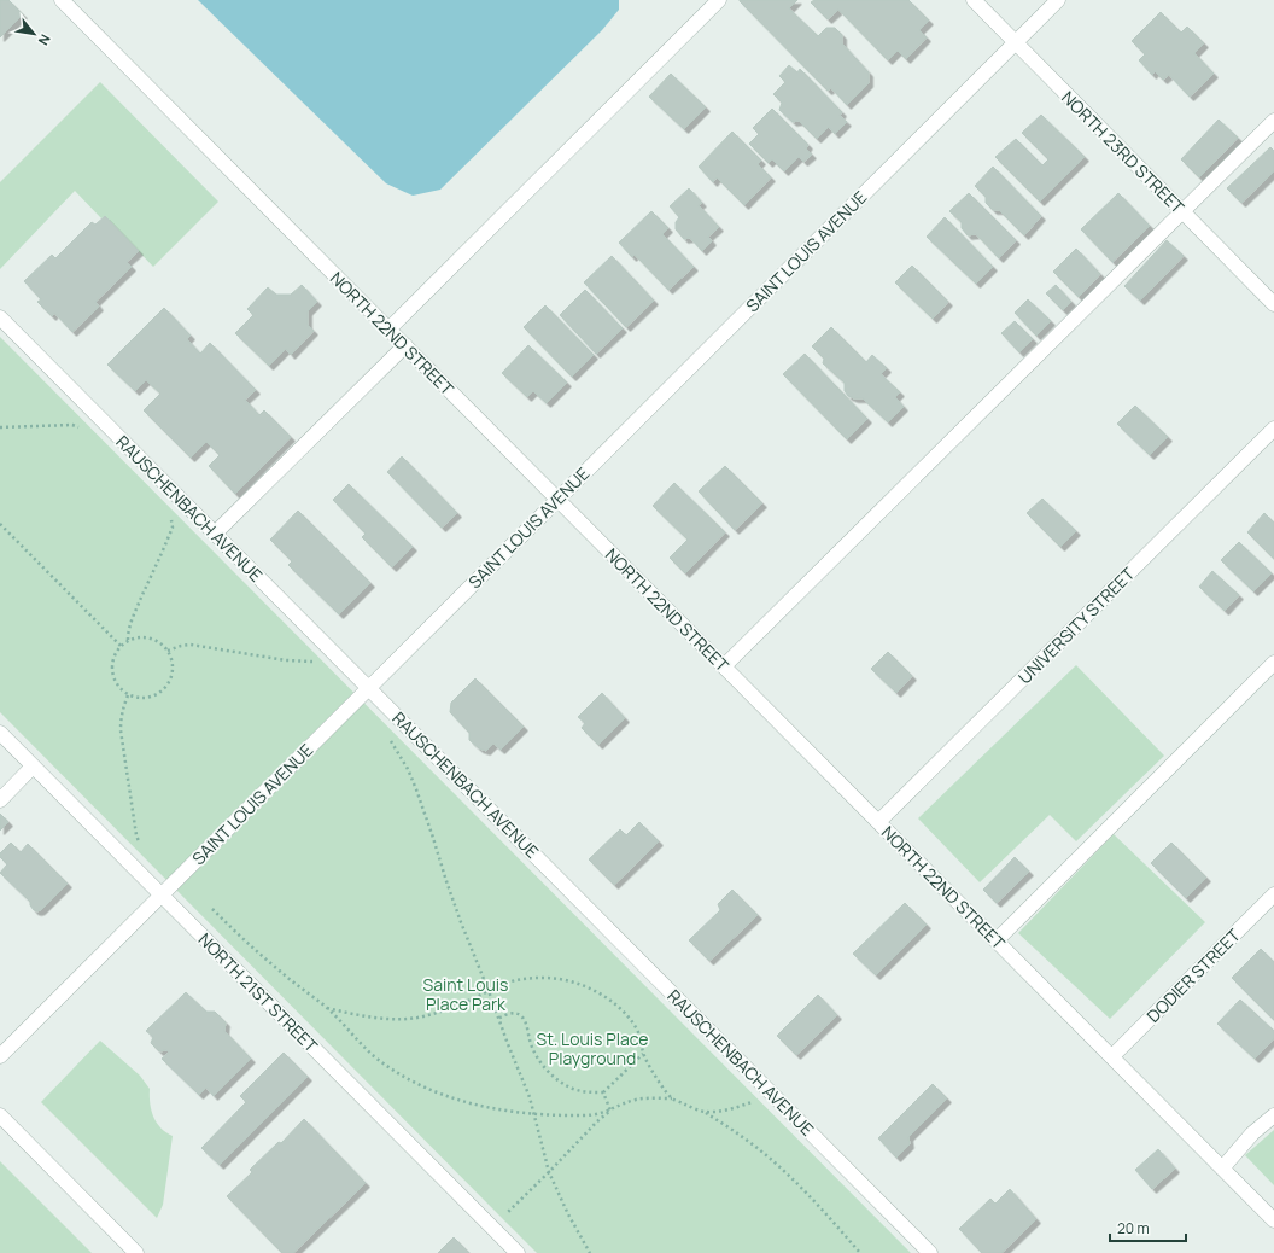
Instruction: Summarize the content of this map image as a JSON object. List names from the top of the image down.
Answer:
{
  "streets": {
    "street": [
      "NORTH 23RD STREET",
      "SAINT LOUIS AVENUE",
      "NORTH 22ND STREET",
      "RAUSCHENBACH AVENUE",
      "UNIVERSITY STREET",
      "DODIER STREET",
      "NORTH 21ST STREET"
    ]
  },
  "crossings": [
    ["NORTH 23RD STREET", "SAINT LOUIS AVENUE"],
    ["SAINT LOUIS AVENUE", "NORTH 22ND STREET"],
    ["SAINT LOUIS AVENUE", "RAUSCHENBACH AVENUE"],
    ["SAINT LOUIS AVENUE", "NORTH 21ST STREET"],
    ["NORTH 22ND STREET", "UNIVERSITY STREET"],
    ["NORTH 22ND STREET", "DODIER STREET"]
  ],
  "parks": ["Saint Louis Place Park", "St. Louis Place Playground"],
  "scale_bar": "20 m",
  "north": "bottom right"
}
